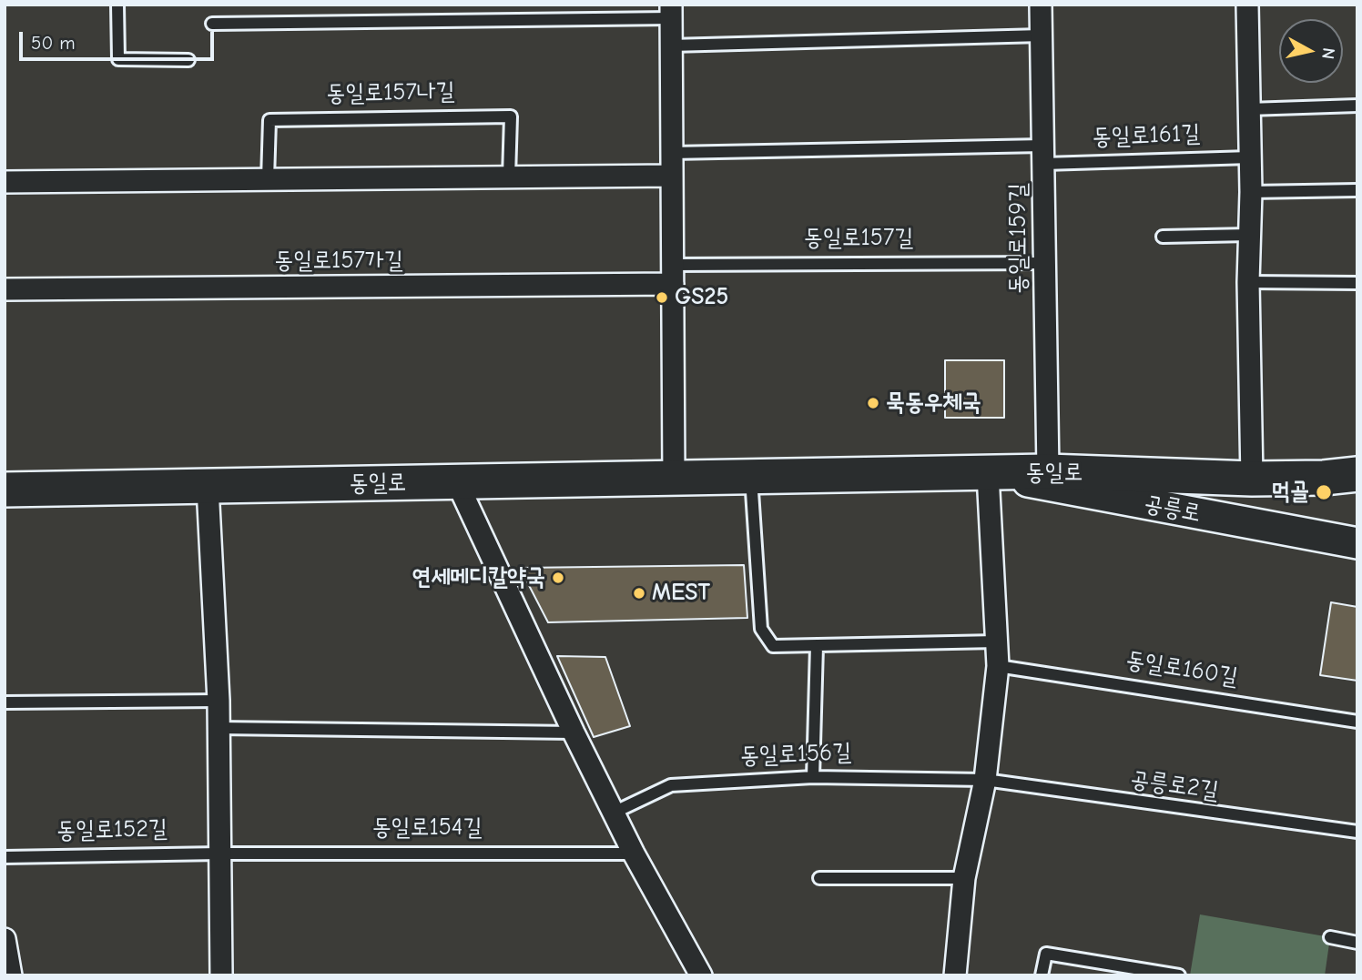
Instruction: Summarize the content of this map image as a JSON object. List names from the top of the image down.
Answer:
{
  "streets": {
    "main road": ["동일로"],
    "street": ["동일로159길", "동일로157가길", "공릉로"],
    "lane": [
      "동일로157나길",
      "동일로161길",
      "동일로157길",
      "동일로160길",
      "동일로156길",
      "공릉로2길",
      "동일로154길",
      "동일로152길"
    ]
  },
  "crossings": [
    ["동일로161길", "동일로159길"],
    ["동일로157길", "동일로159길"],
    ["동일로157길", "동일로157가길"],
    ["동일로159길", "동일로"],
    ["동일로", "공릉로"],
    ["동일로156길", "공릉로2길"],
    ["동일로154길", "동일로152길"]
  ],
  "places": [
    "GS25",
    "묵동우체국",
    "먹골",
    "연세메디칼약국",
    "MEST"
  ],
  "scale_bar": "50 m",
  "north": "right"
}
